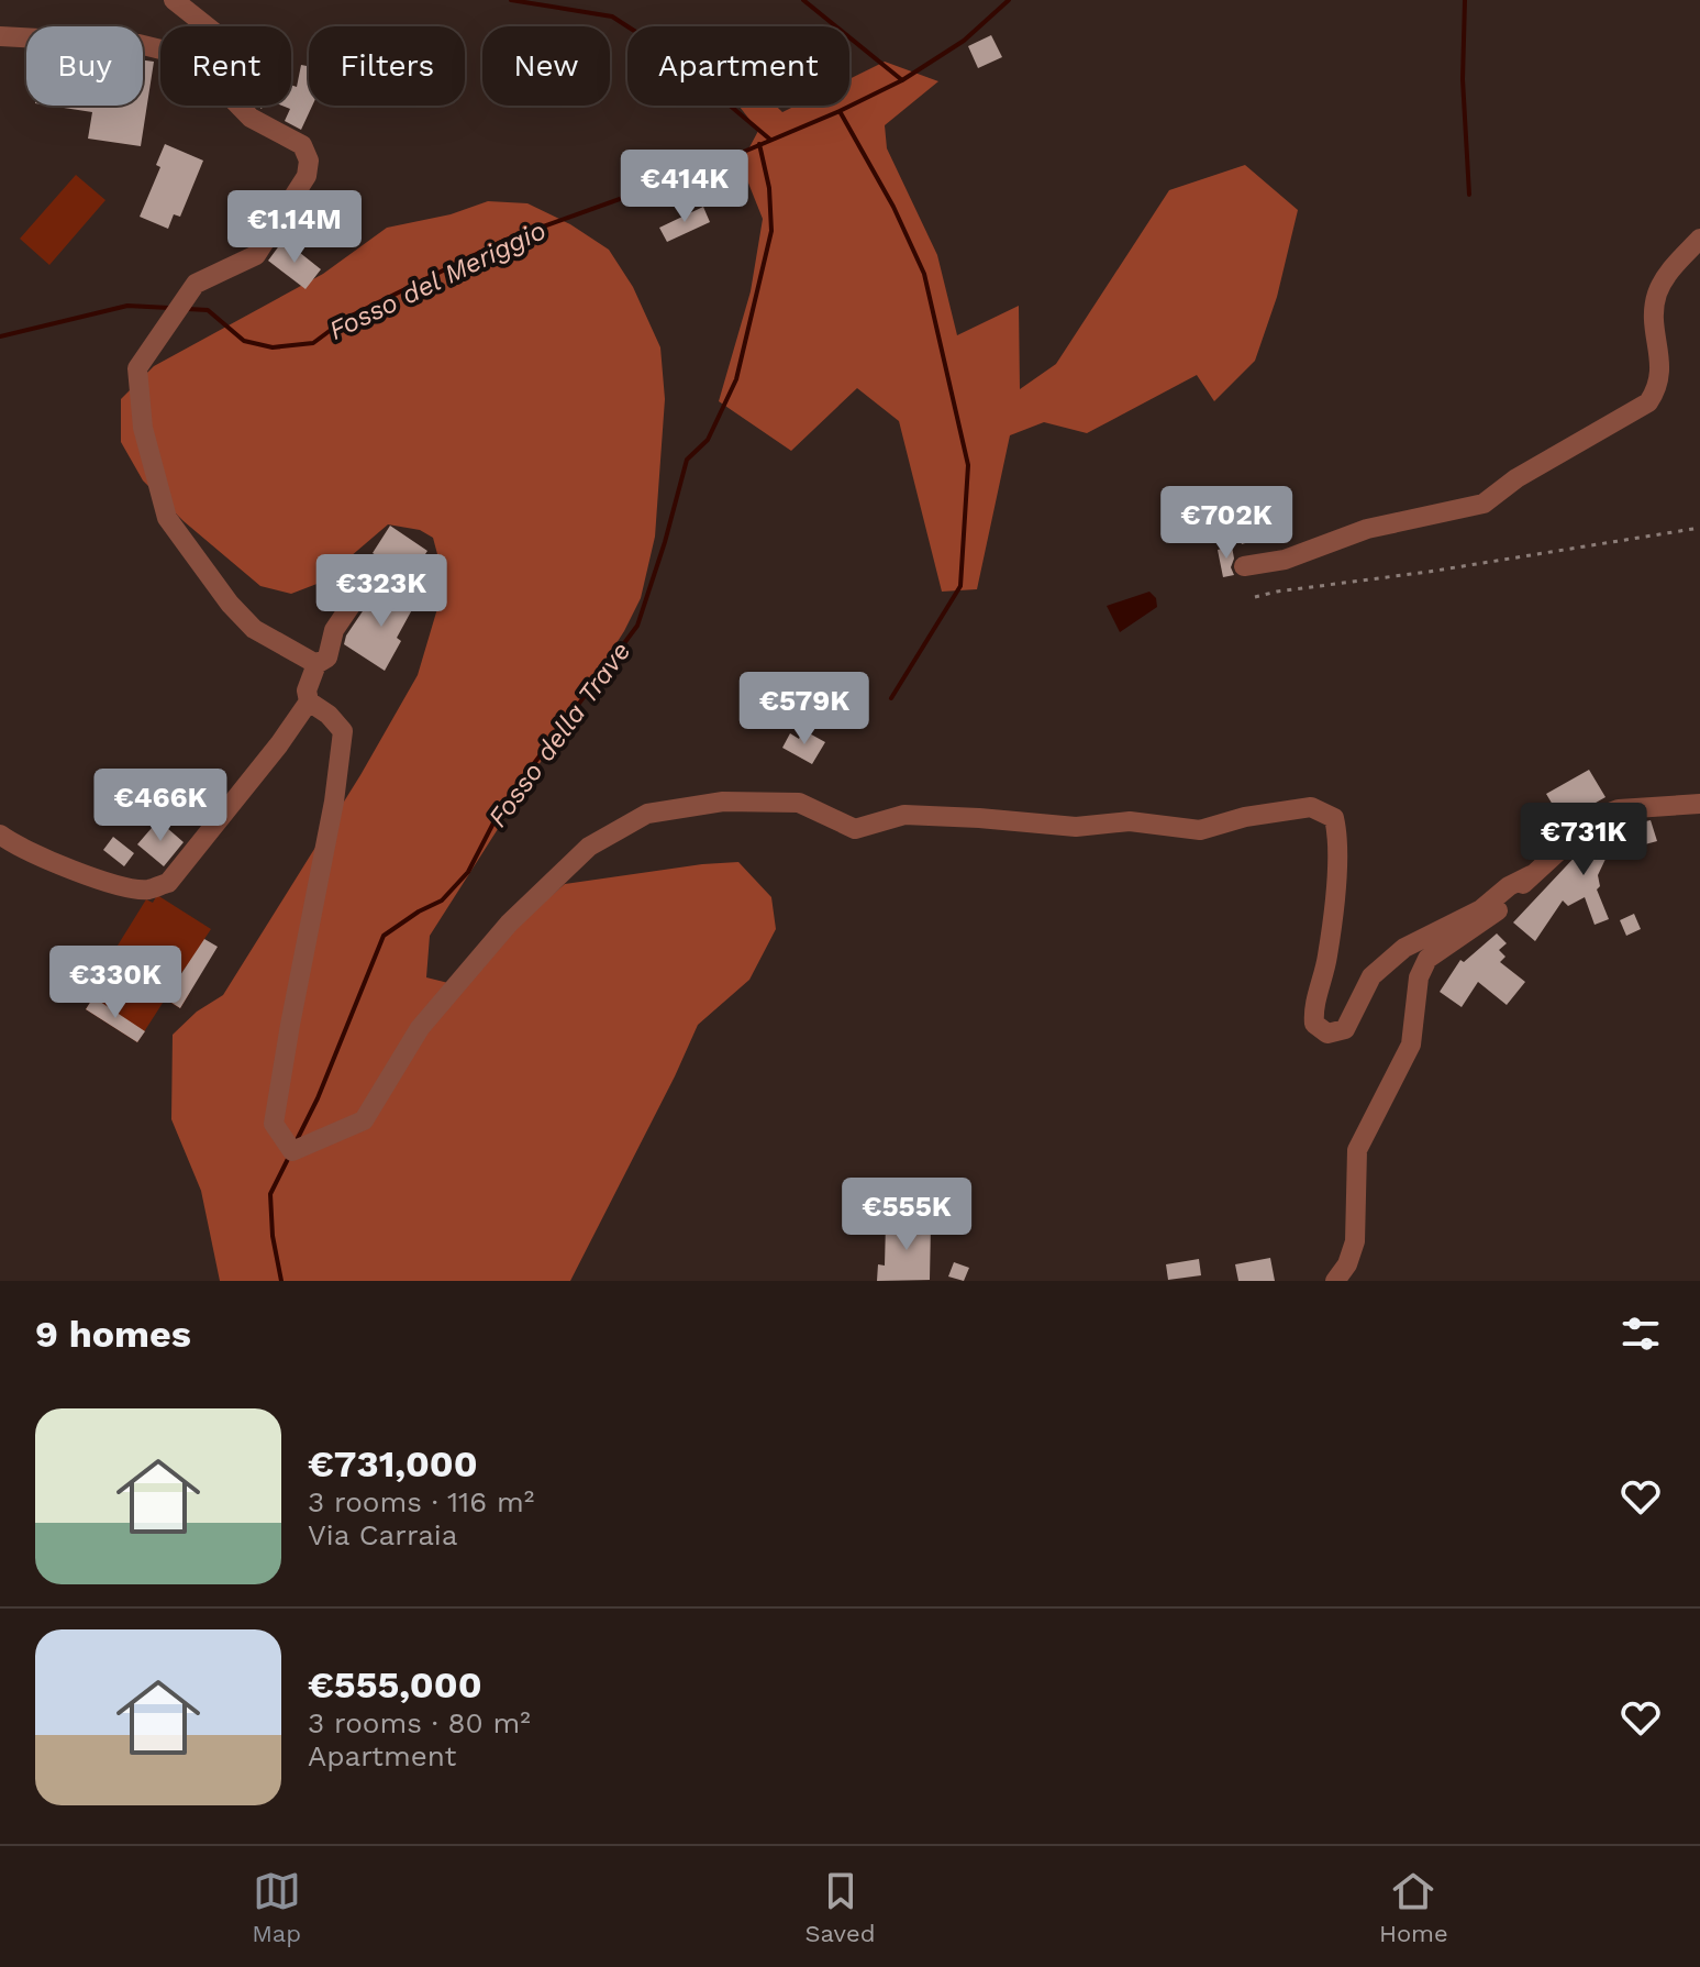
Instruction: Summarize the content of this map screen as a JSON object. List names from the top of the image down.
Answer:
{
  "water": ["Fosso del Meriggio", "Fosso della Trave"],
  "page": {
    "chip": [
      "Buy",
      "Rent",
      "Filters",
      "New",
      "Apartment"
    ],
    "price": [
      "€414K",
      "€1.14M",
      "€702K",
      "€323K",
      "€579K",
      "€466K",
      "€731K",
      "€330K",
      "€555K"
    ],
    "heading": "9 homes",
    "list": [
      {
        "name": "€731,000",
        "note": "3 rooms · 116 m² · Via Carraia"
      },
      {
        "name": "€555,000",
        "note": "3 rooms · 80 m² · Apartment"
      }
    ],
    "tabs": ["Map", "Saved", "Home"]
  }
}
